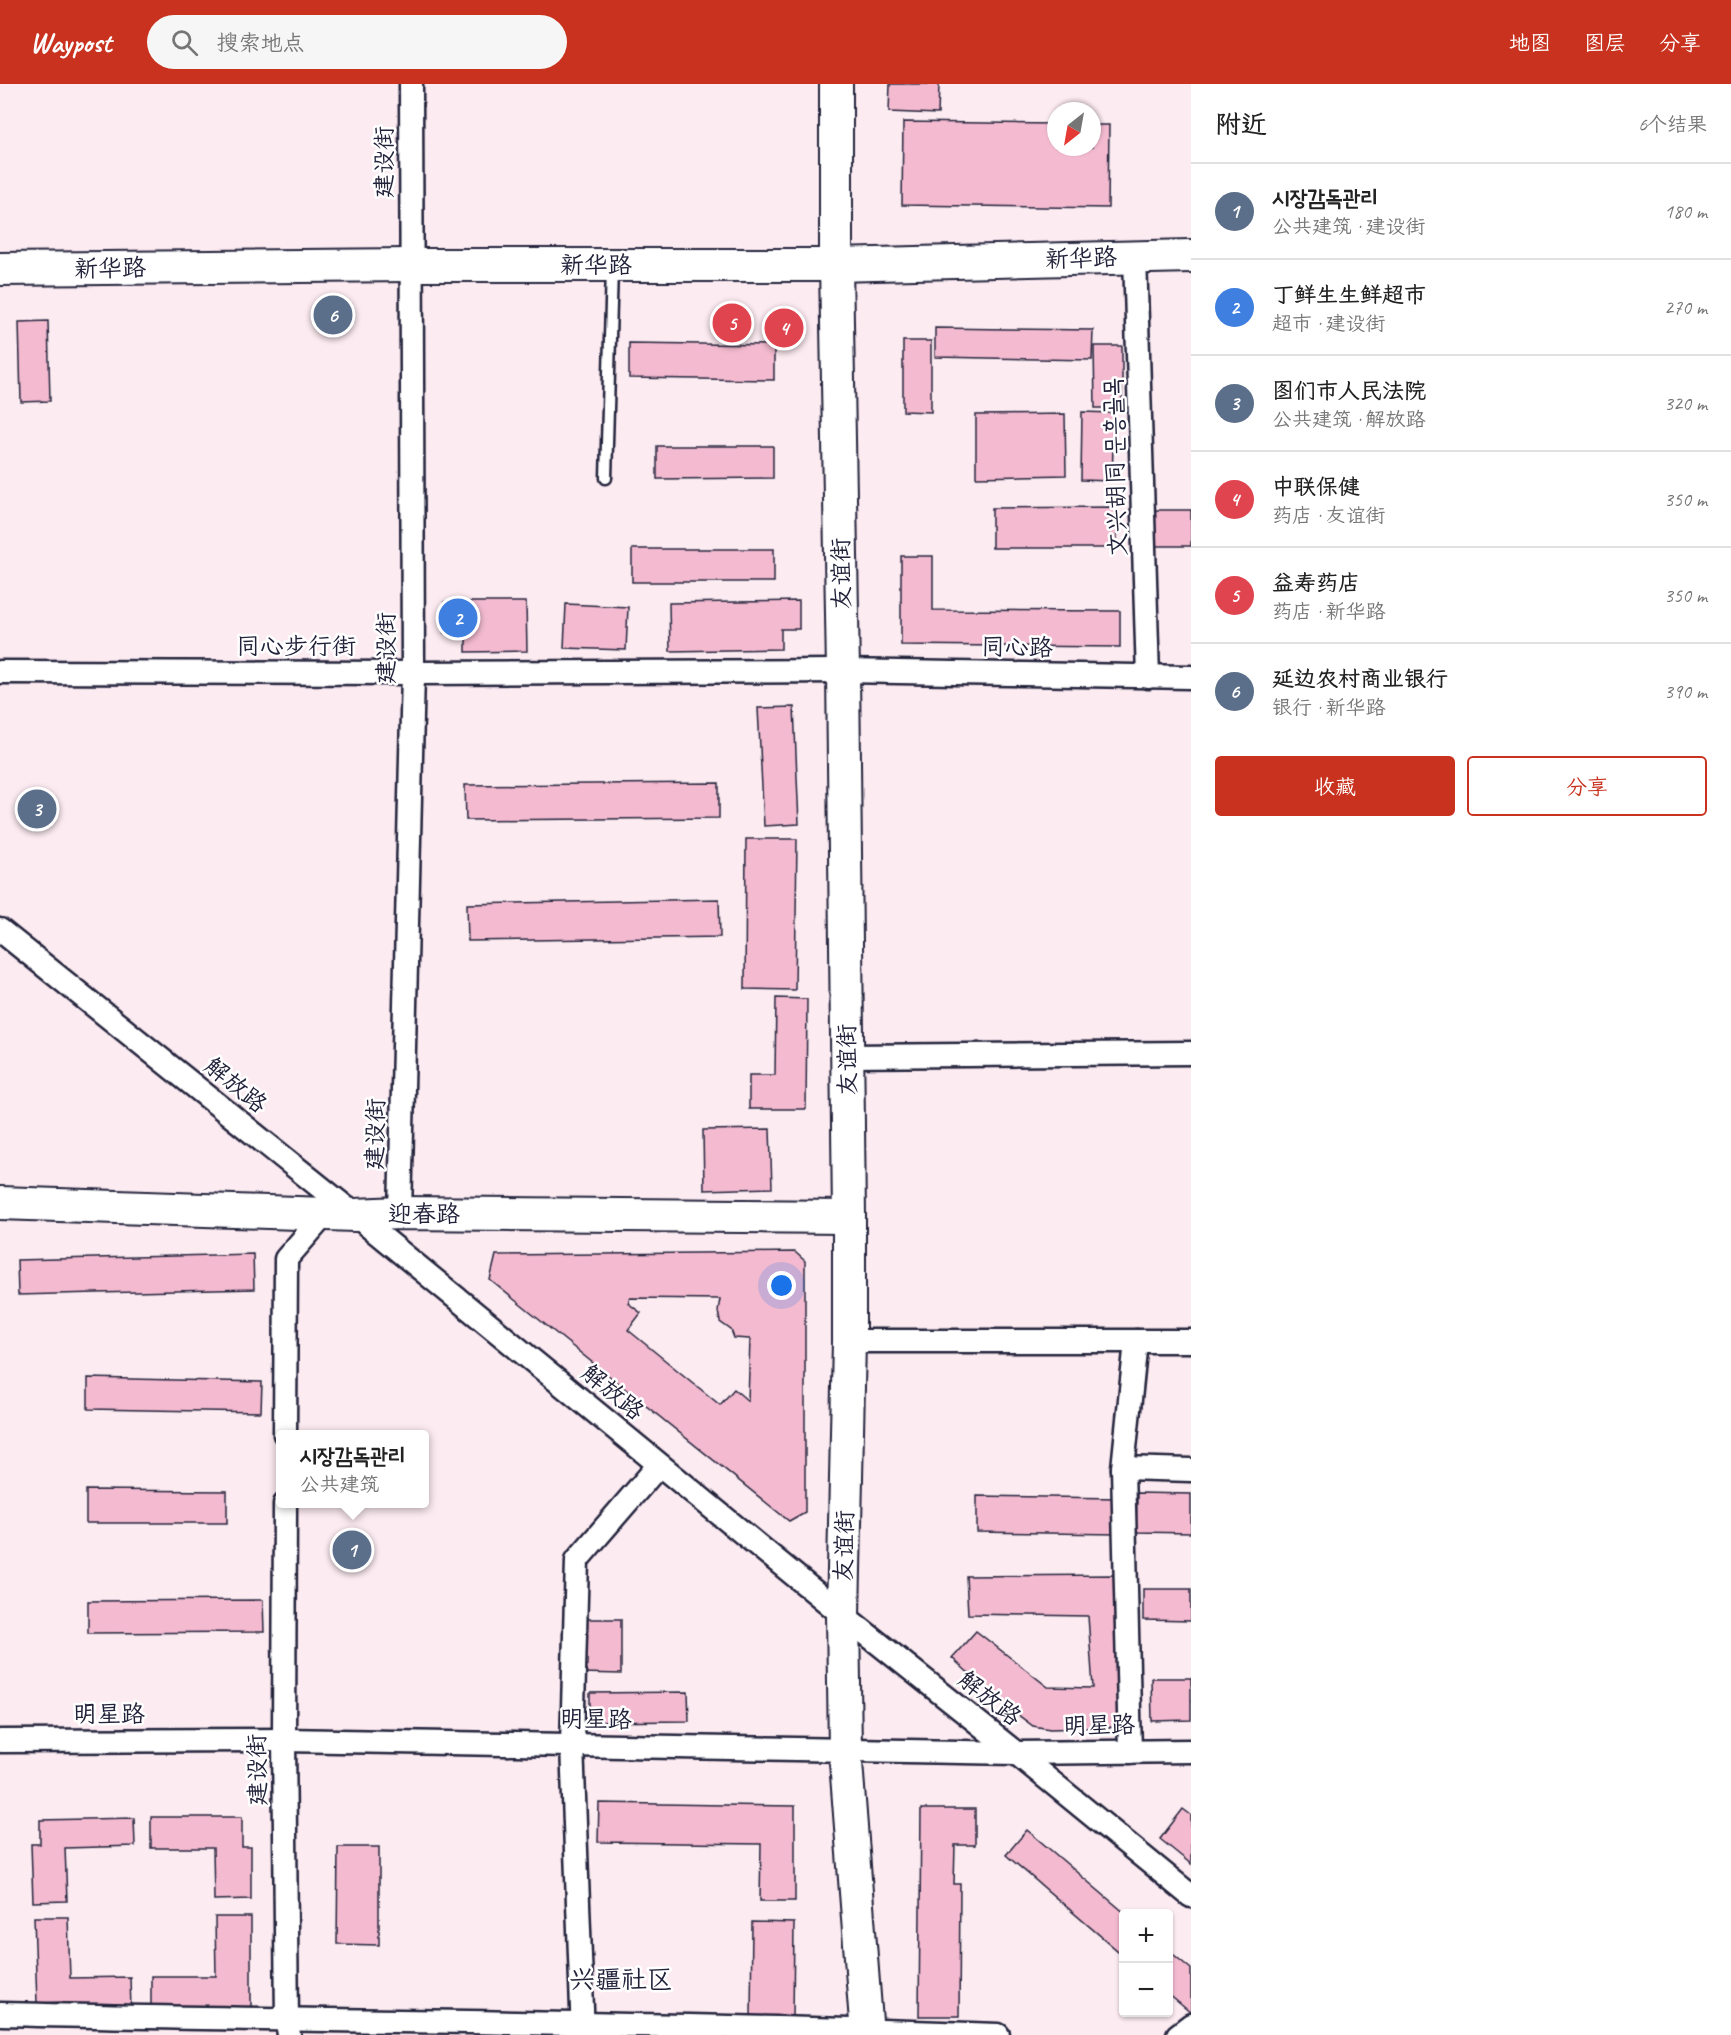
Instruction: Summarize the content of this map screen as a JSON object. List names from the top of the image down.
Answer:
{
  "streets": {
    "street": [
      "建设街",
      "新华路",
      "文兴胡同 문흥골목",
      "友谊街",
      "同心步行街",
      "同心路",
      "解放路",
      "迎春路",
      "明星路"
    ]
  },
  "crossings": [
    ["建设街", "新华路"],
    ["建设街", "同心步行街"],
    ["建设街", "迎春路"],
    ["建设街", "明星路"],
    ["新华路", "文兴胡同 문흥골목"],
    ["新华路", "友谊街"],
    ["文兴胡同 문흥골목", "同心路"],
    ["友谊街", "同心步行街"],
    ["友谊街", "同心路"],
    ["友谊街", "解放路"],
    ["友谊街", "迎春路"],
    ["友谊街", "明星路"],
    ["同心步行街", "同心路"],
    ["解放路", "迎春路"],
    ["解放路", "明星路"]
  ],
  "districts": ["兴疆社区"],
  "north": "bottom left",
  "page": {
    "header": "Waypost",
    "search": "搜索地点",
    "nav": ["地图", "图层", "分享"],
    "heading": ["附近", "6个结果"],
    "list": [
      {
        "mark": "1",
        "name": "시장감독관리",
        "note": "公共建筑 · 建设街",
        "value": "180 m"
      },
      {
        "mark": "2",
        "name": "丁鲜生生鲜超市",
        "note": "超市 · 建设街",
        "value": "270 m"
      },
      {
        "mark": "3",
        "name": "图们市人民法院",
        "note": "公共建筑 · 解放路",
        "value": "320 m"
      },
      {
        "mark": "4",
        "name": "中联保健",
        "note": "药店 · 友谊街",
        "value": "350 m"
      },
      {
        "mark": "5",
        "name": "益寿药店",
        "note": "药店 · 新华路",
        "value": "350 m"
      },
      {
        "mark": "6",
        "name": "延边农村商业银行",
        "note": "银行 · 新华路",
        "value": "390 m"
      }
    ],
    "pins": [
      "6",
      "5",
      "4",
      "2",
      "3",
      "1"
    ],
    "buttons": ["收藏", "分享"],
    "popup": ["시장감독관리", "公共建筑"],
    "map_buttons": ["+", "−"]
  }
}
